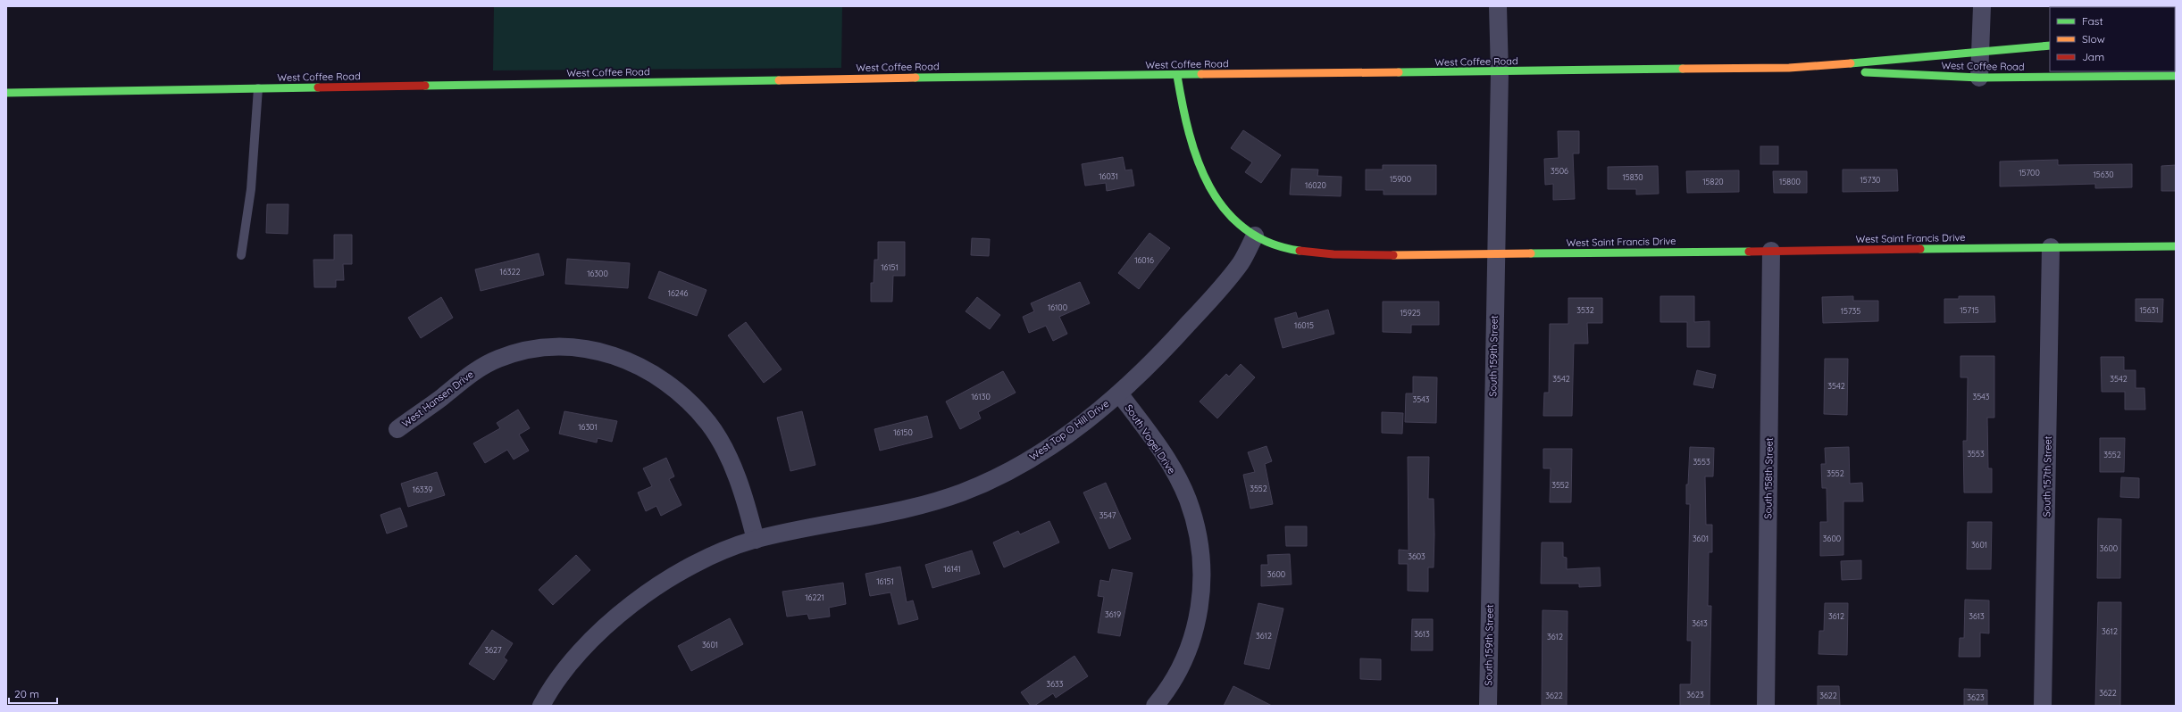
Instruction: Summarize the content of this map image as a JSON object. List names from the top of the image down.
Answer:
{
  "streets": {
    "street": [
      "West Coffee Road",
      "West Saint Francis Drive",
      "South 159th Street",
      "West Hansen Drive",
      "West Top O Hill Drive",
      "South Vogel Drive",
      "South 157th Street",
      "South 158th Street"
    ]
  },
  "crossings": [
    ["West Coffee Road", "West Saint Francis Drive"],
    ["West Coffee Road", "South 159th Street"],
    ["West Saint Francis Drive", "South 159th Street"],
    ["West Saint Francis Drive", "West Top O Hill Drive"],
    ["West Saint Francis Drive", "South 157th Street"],
    ["West Saint Francis Drive", "South 158th Street"],
    ["West Hansen Drive", "West Top O Hill Drive"],
    ["West Top O Hill Drive", "South Vogel Drive"]
  ],
  "house_numbers": [
    "3506",
    "15700",
    "15630",
    "16031",
    "15830",
    "15900",
    "15730",
    "15820",
    "15800",
    "16020",
    "16016",
    "16151",
    "16322",
    "16300",
    "16246",
    "16100",
    "3532",
    "15715",
    "15631",
    "15735",
    "15925",
    "16015",
    "3542",
    "3542",
    "3542",
    "16130",
    "3543",
    "3543",
    "16301",
    "16150",
    "3553",
    "3552",
    "3553",
    "3552",
    "3552",
    "3552",
    "16339",
    "3547",
    "3601",
    "3600",
    "3601",
    "3600",
    "3603",
    "16141",
    "3600",
    "16151",
    "16221",
    "3619",
    "3612",
    "3613",
    "3613",
    "3612",
    "3613",
    "3612",
    "3612",
    "3601",
    "3627",
    "3633",
    "3622",
    "3623",
    "3622",
    "3622",
    "3623"
  ],
  "legend": ["Fast", "Slow", "Jam"],
  "scale_bar": "20 m"
}
